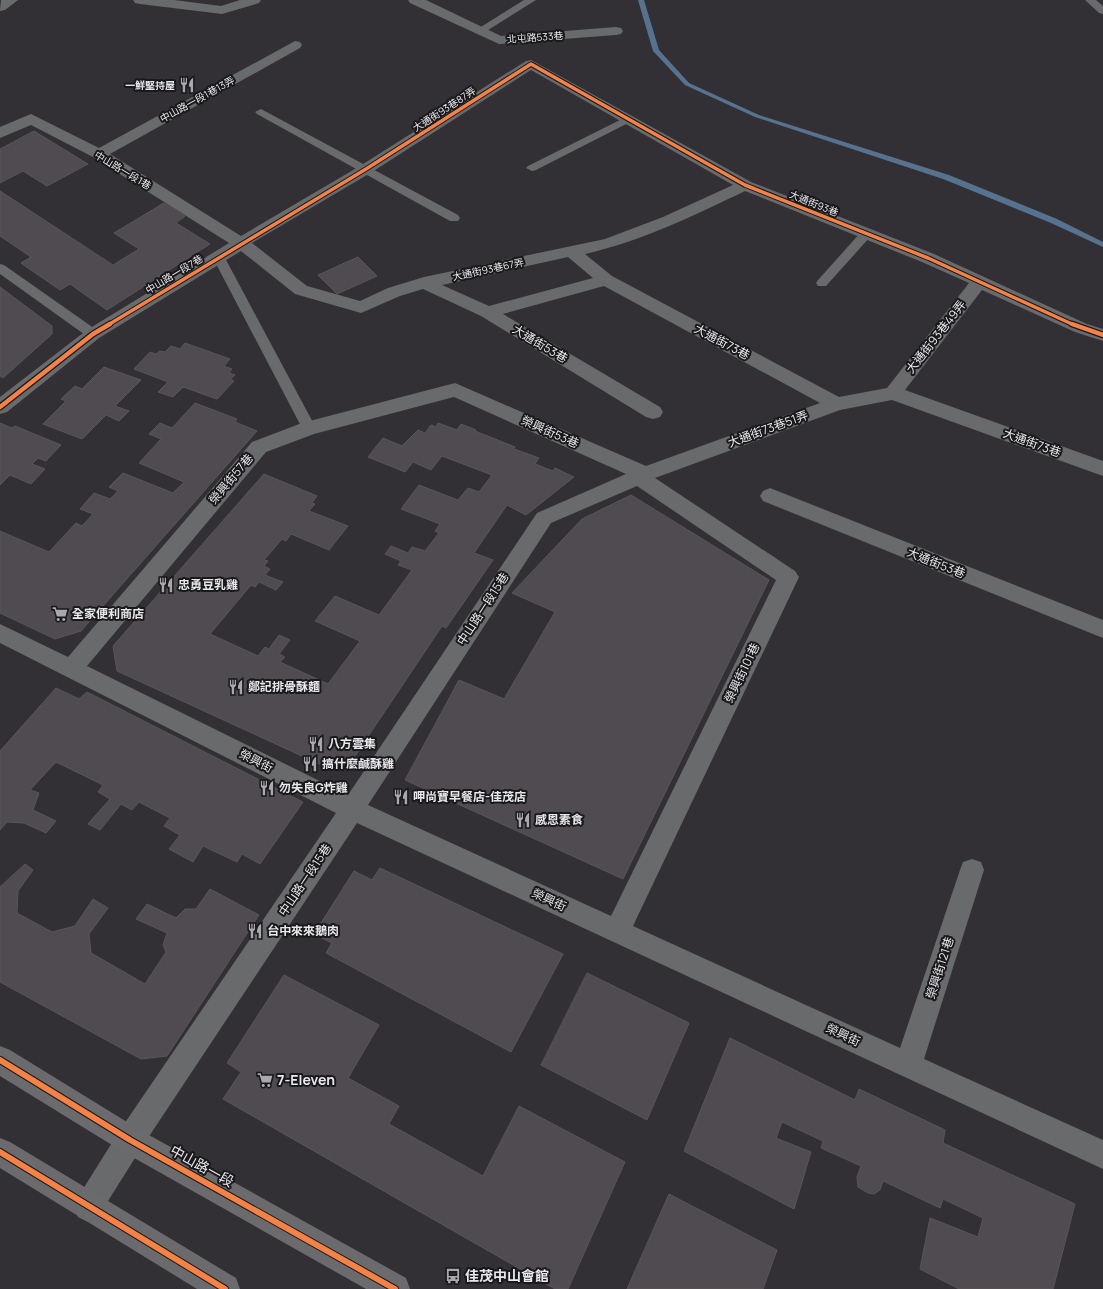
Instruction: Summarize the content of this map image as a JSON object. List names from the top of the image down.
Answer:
{
  "streets": {
    "main road": ["中山路一段"],
    "street": [
      "北屯路533巷",
      "中山路一段1巷13弄",
      "大通街93巷87弄",
      "中山路一段1巷",
      "大通街93巷",
      "大通街93巷67弄",
      "中山路一段7巷",
      "大通街93巷49弄",
      "大通街73巷",
      "大通街53巷",
      "大通街73巷51弄",
      "榮興街53巷",
      "榮興街57巷",
      "中山路一段15巷",
      "榮興街101巷",
      "榮興街",
      "榮興街121巷"
    ]
  },
  "crossings": [
    ["中山路一段1巷13弄", "中山路一段1巷"],
    ["大通街93巷87弄", "大通街93巷"],
    ["大通街93巷87弄", "中山路一段7巷"],
    ["中山路一段1巷", "大通街93巷67弄"],
    ["中山路一段1巷", "中山路一段7巷"],
    ["大通街93巷", "大通街93巷67弄"],
    ["大通街93巷", "大通街93巷49弄"],
    ["大通街93巷67弄", "中山路一段7巷"],
    ["大通街93巷67弄", "大通街73巷"],
    ["大通街93巷67弄", "大通街53巷"],
    ["大通街93巷49弄", "大通街73巷"],
    ["大通街93巷49弄", "大通街73巷51弄"],
    ["大通街73巷", "大通街73巷51弄"],
    ["大通街73巷51弄", "榮興街53巷"],
    ["大通街73巷51弄", "中山路一段15巷"],
    ["大通街73巷51弄", "榮興街101巷"],
    ["榮興街53巷", "榮興街57巷"],
    ["榮興街53巷", "榮興街101巷"],
    ["榮興街57巷", "榮興街"],
    ["中山路一段15巷", "榮興街"],
    ["中山路一段15巷", "中山路一段"],
    ["榮興街101巷", "榮興街"],
    ["榮興街", "榮興街121巷"]
  ],
  "places": {
    "restaurant": [
      "一鮮堅持屋",
      "忠勇豆乳雞",
      "鄭記排骨酥麵",
      "八方雲集",
      "搞什麼鹹酥雞",
      "勿失良G炸雞",
      "呷尚寶早餐店-佳茂店",
      "感恩素食",
      "台中來來鵝肉"
    ],
    "supermarket": ["全家便利商店", "7-Eleven"],
    "bus stop": ["佳茂中山會館"]
  }
}
